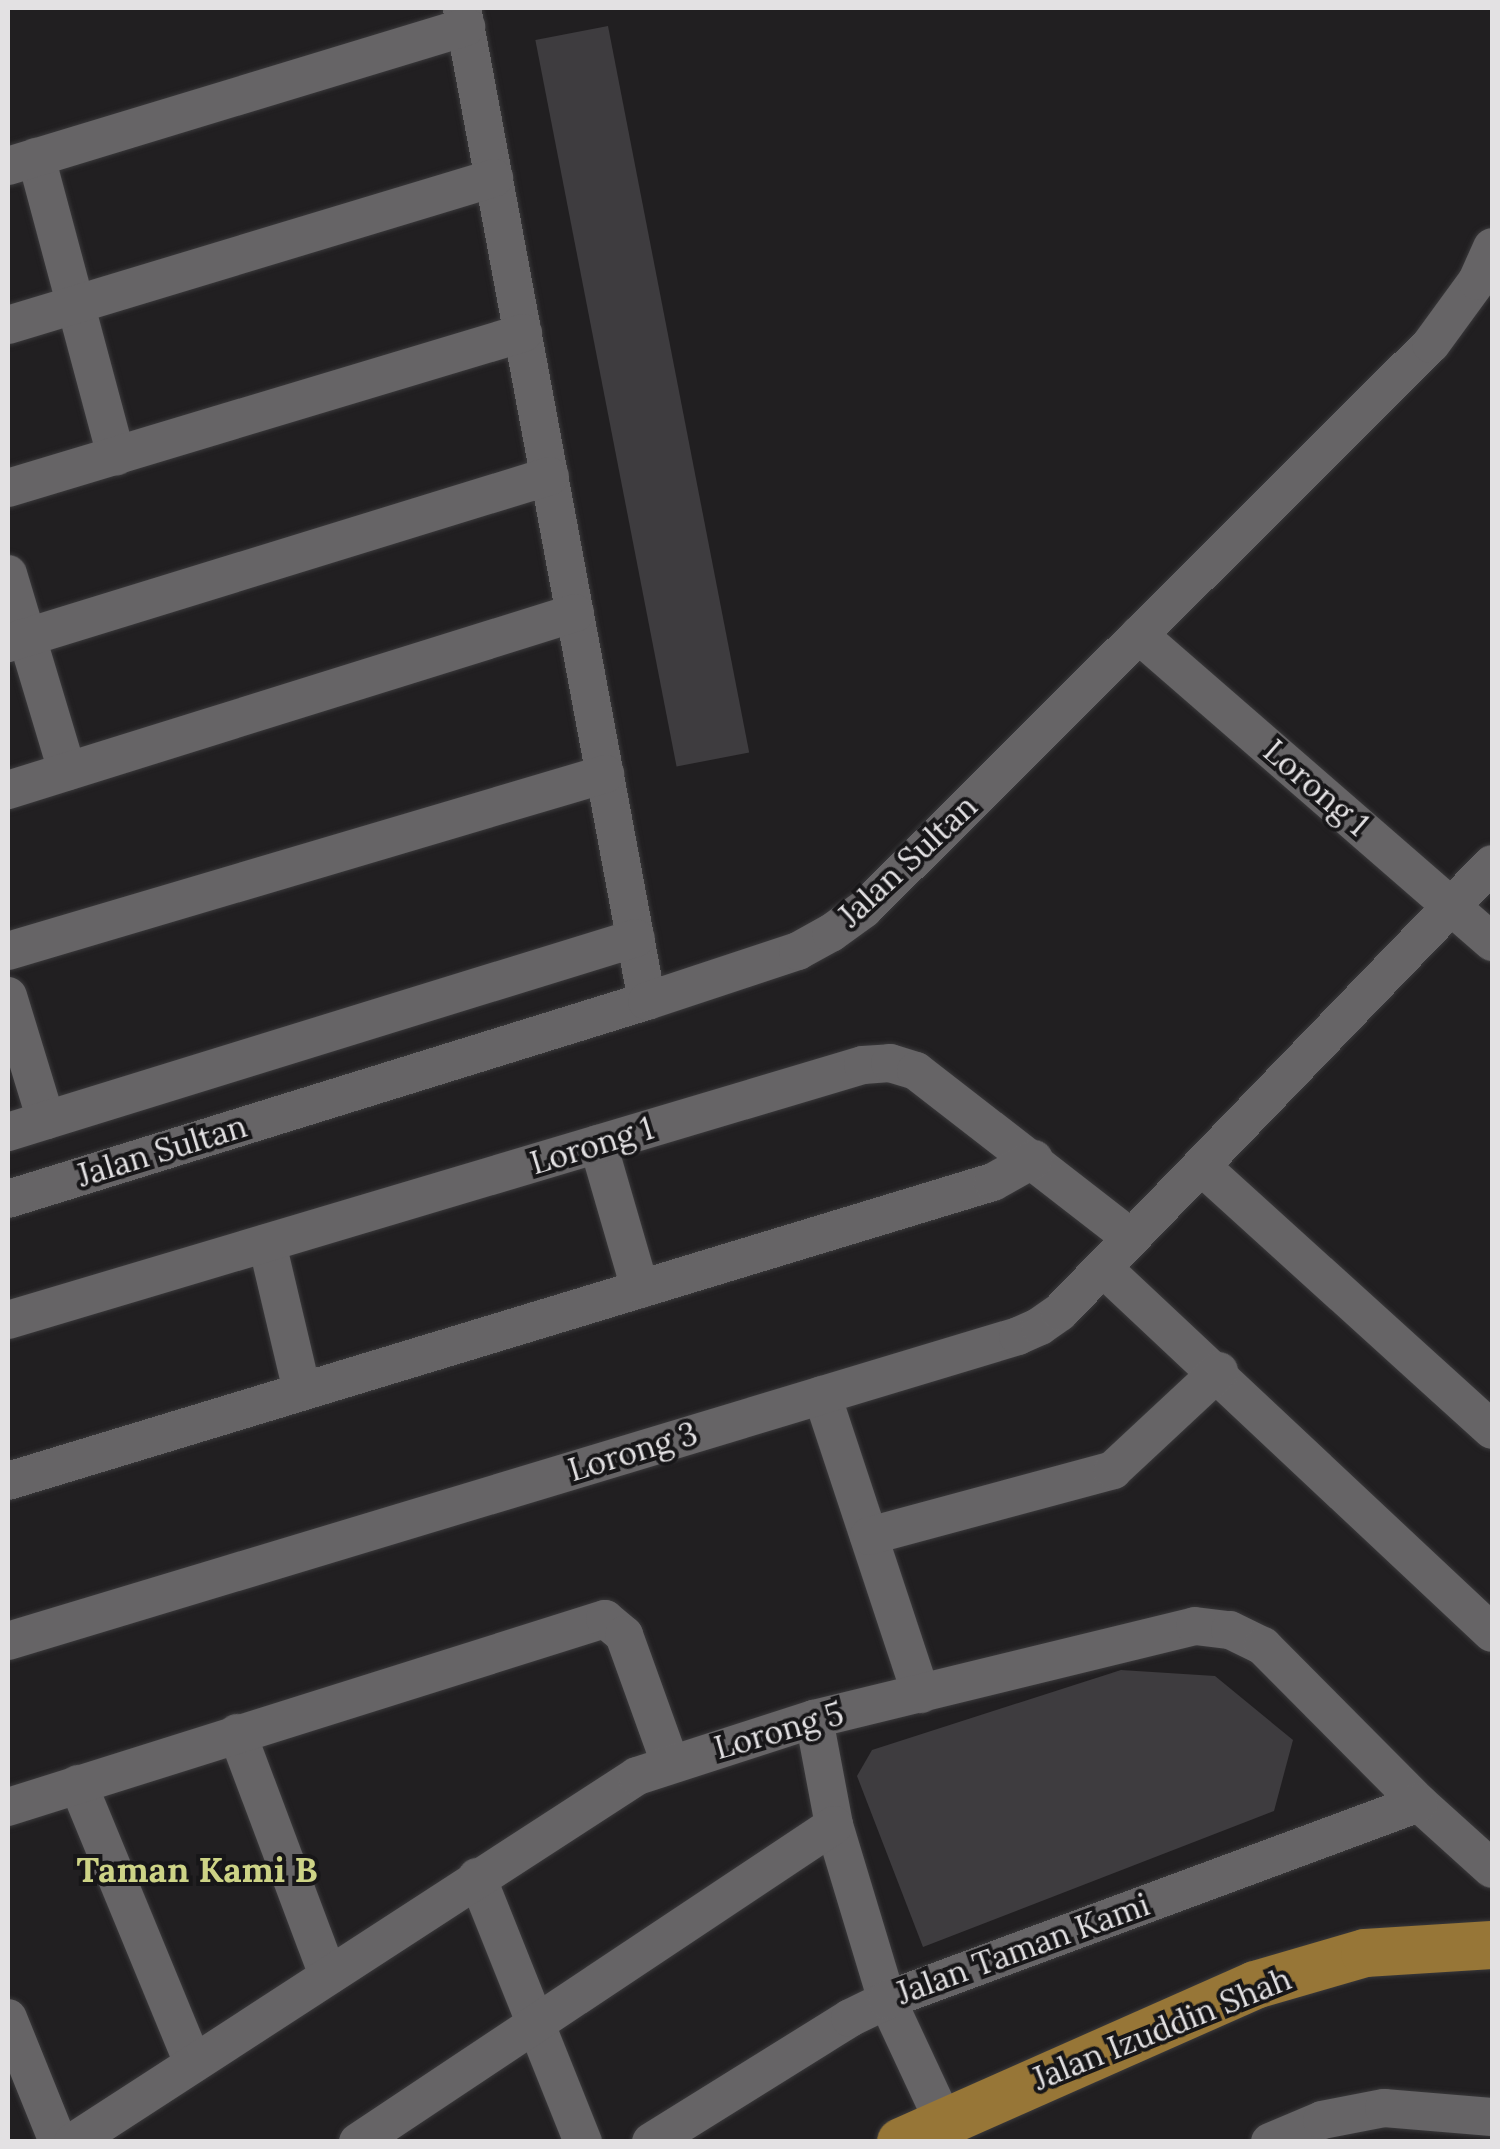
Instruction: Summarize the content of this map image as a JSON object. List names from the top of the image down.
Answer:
{
  "streets": {
    "main road": ["Jalan Izuddin Shah"],
    "street": [
      "Lorong 1",
      "Jalan Sultan",
      "Lorong 3",
      "Lorong 5",
      "Jalan Taman Kami"
    ]
  },
  "crossings": [
    ["Lorong 1", "Jalan Sultan"],
    ["Lorong 1", "Lorong 3"],
    ["Lorong 5", "Jalan Taman Kami"]
  ],
  "districts": ["Taman Kami B"]
}
